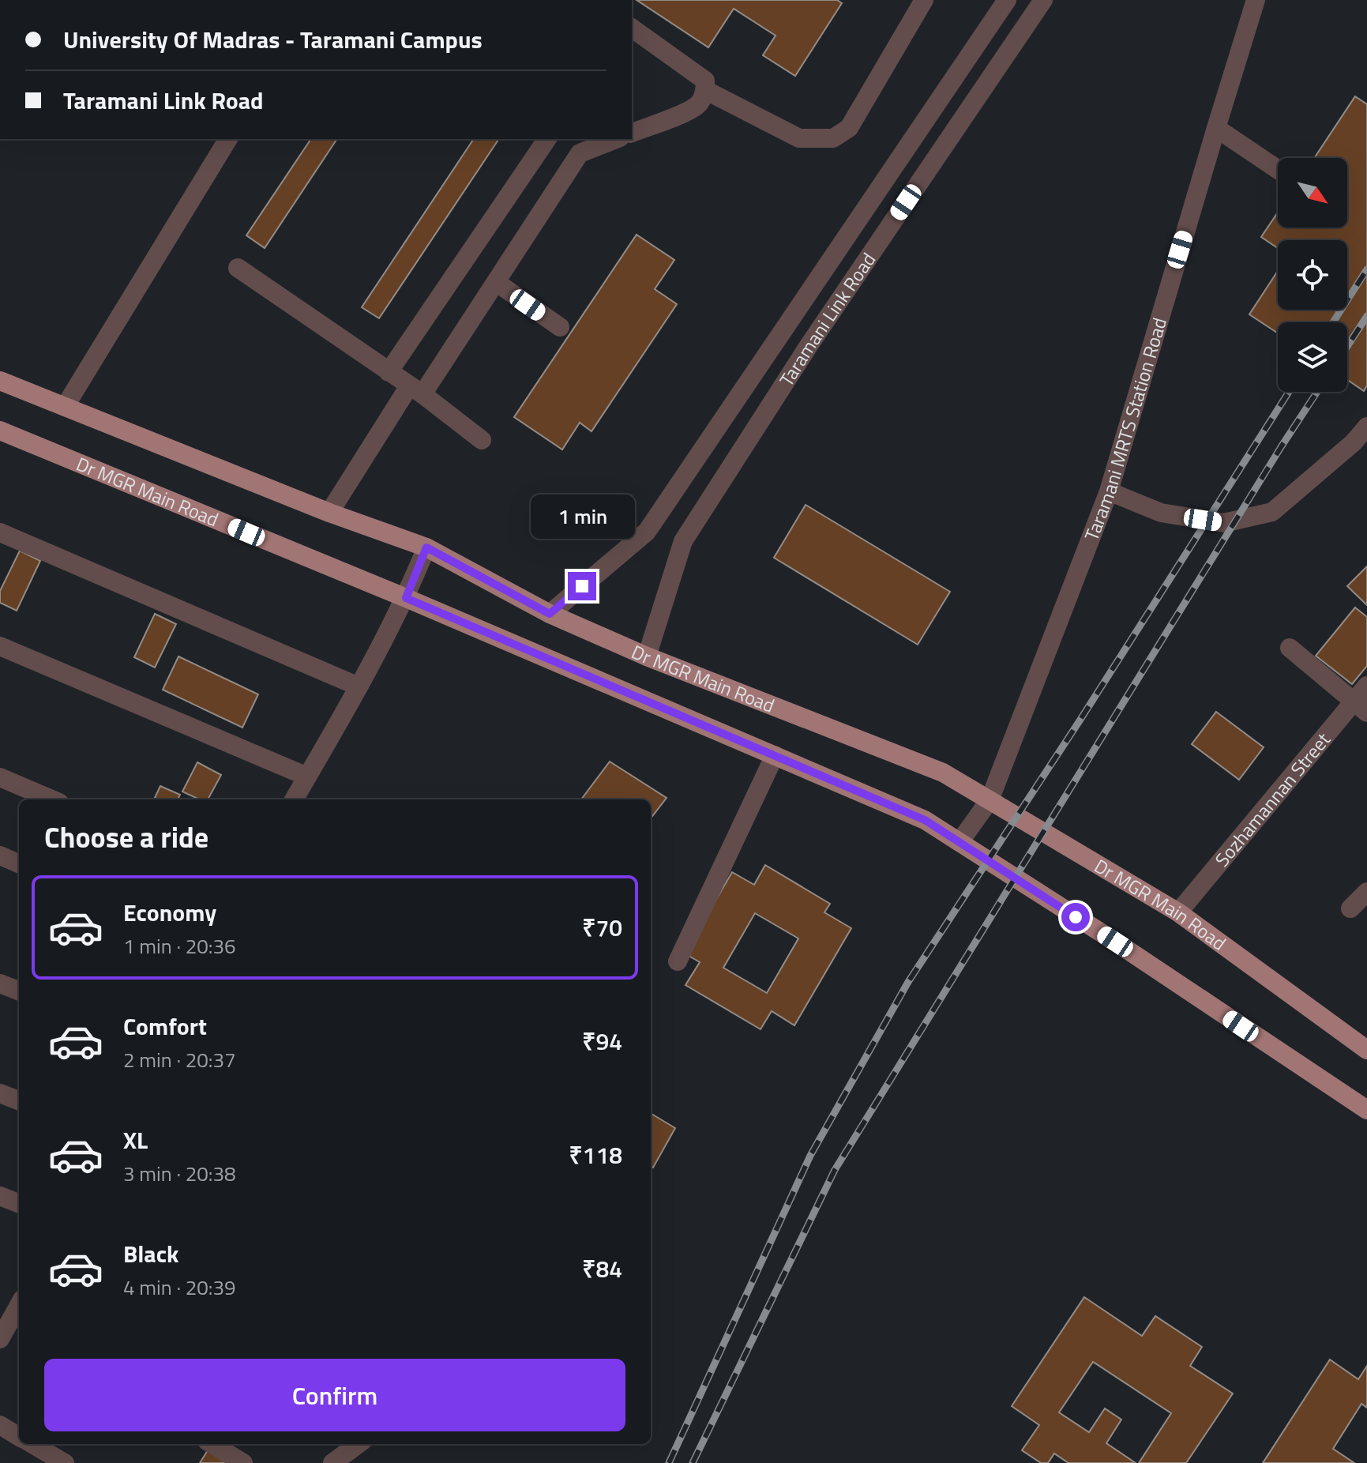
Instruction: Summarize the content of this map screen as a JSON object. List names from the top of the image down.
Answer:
{
  "streets": {
    "main road": ["Dr MGR Main Road"],
    "street": ["Taramani Link Road", "Taramani MRTS Station Road", "Sozhamannan Street"]
  },
  "crossings": [
    ["Taramani Link Road", "Dr MGR Main Road"],
    ["Taramani MRTS Station Road", "Dr MGR Main Road"],
    ["Dr MGR Main Road", "Sozhamannan Street"]
  ],
  "north": "bottom right",
  "page": {
    "banner": ["University Of Madras - Taramani Campus", "Taramani Link Road"],
    "bubble": "1 min",
    "heading": "Choose a ride",
    "list": [
      {
        "name": "Economy",
        "note": "1 min · 20:36",
        "value": "₹70"
      },
      {
        "name": "Comfort",
        "note": "2 min · 20:37",
        "value": "₹94"
      },
      {
        "name": "XL",
        "note": "3 min · 20:38",
        "value": "₹118"
      },
      {
        "name": "Black",
        "note": "4 min · 20:39",
        "value": "₹84"
      }
    ],
    "buttons": "Confirm"
  }
}
